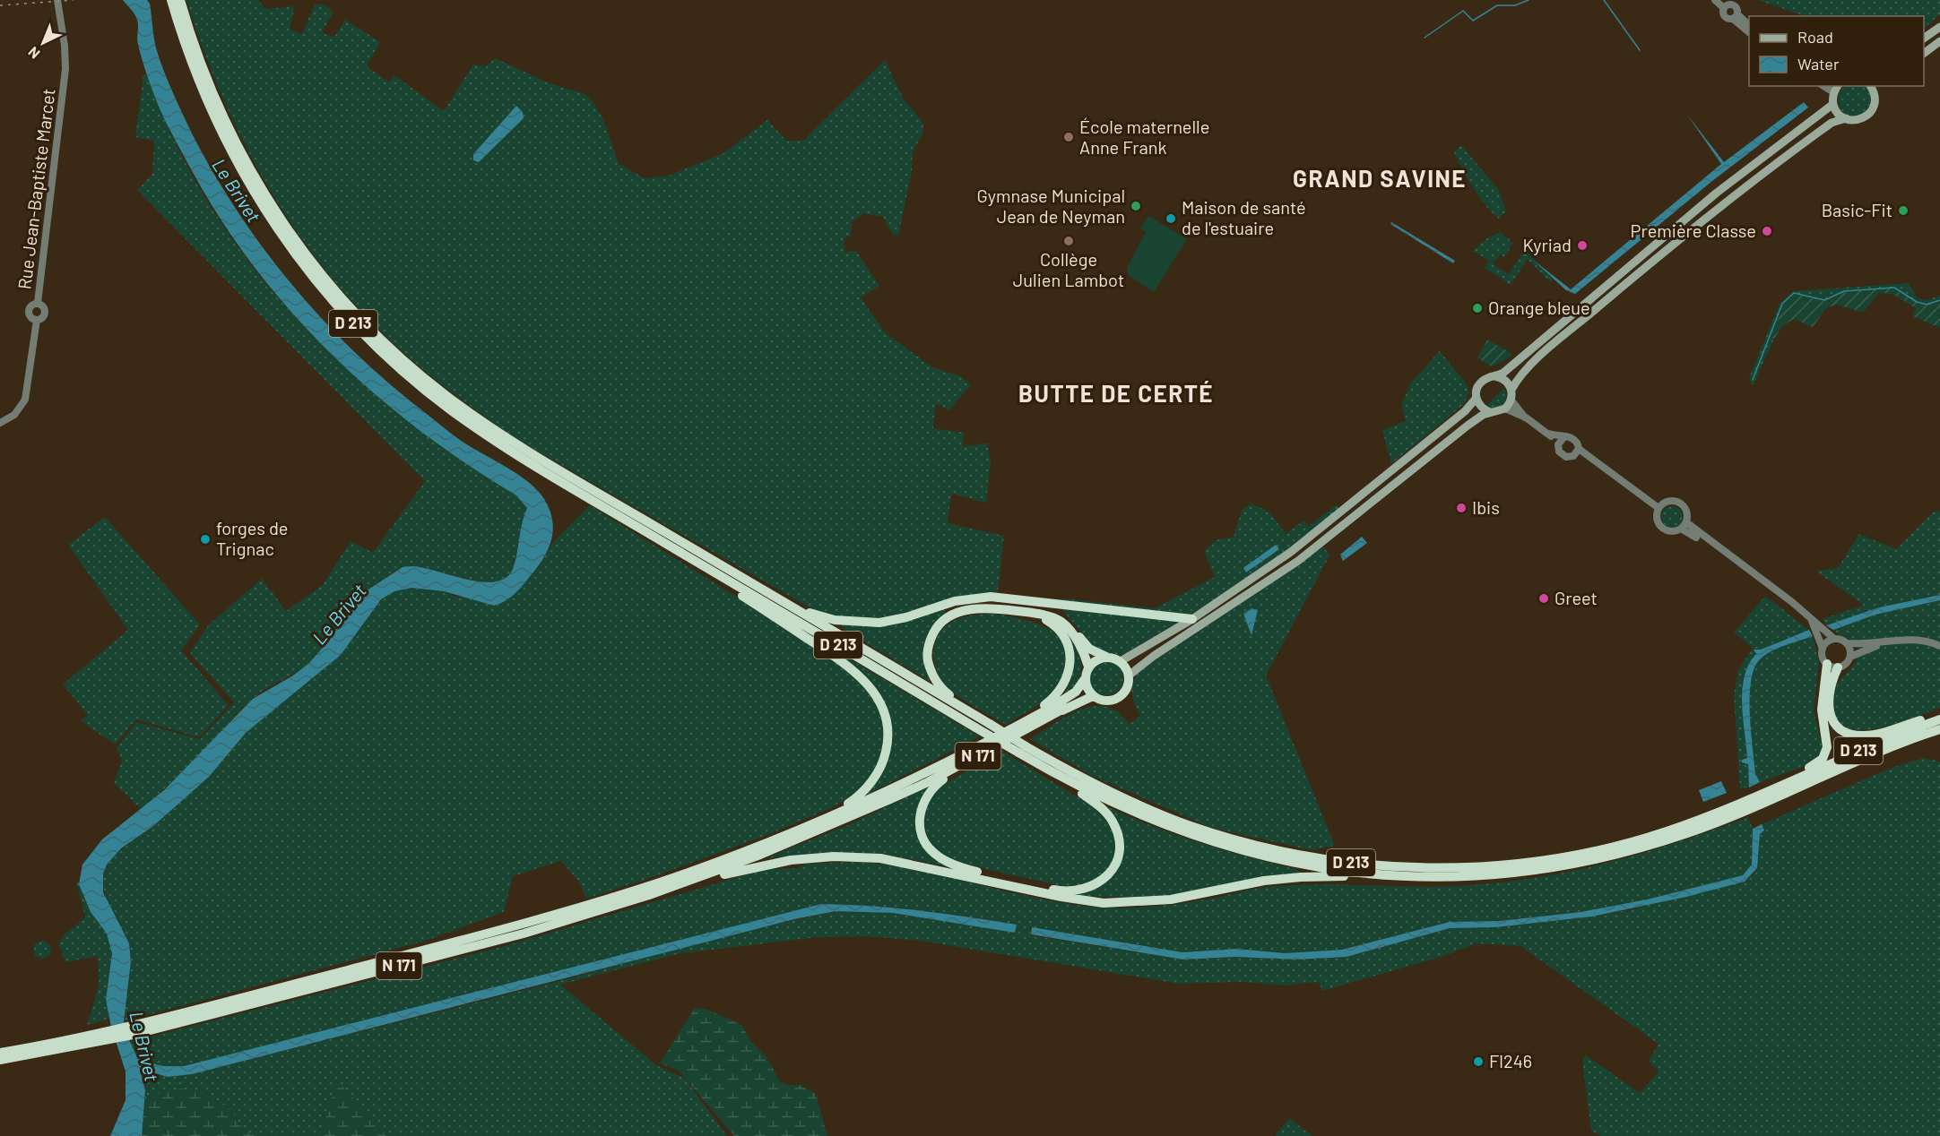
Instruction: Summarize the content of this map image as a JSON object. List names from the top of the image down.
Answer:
{
  "streets": {
    "highway": ["D 213", "N 171"],
    "street": ["Rue Jean-Baptiste Marcet"]
  },
  "districts": ["GRAND SAVINE", "BUTTE DE CERTÉ"],
  "water": ["Le Brivet"],
  "places": [
    "École maternelle Anne Frank",
    "Gymnase Municipal Jean de Neyman",
    "Basic-Fit",
    "Maison de santé de l'estuaire",
    "Première Classe",
    "Collège Julien Lambot",
    "Kyriad",
    "Orange bleue",
    "Ibis",
    "forges de Trignac",
    "Greet",
    "Fl246"
  ],
  "legend": ["Road", "Water"],
  "north": "bottom left"
}
